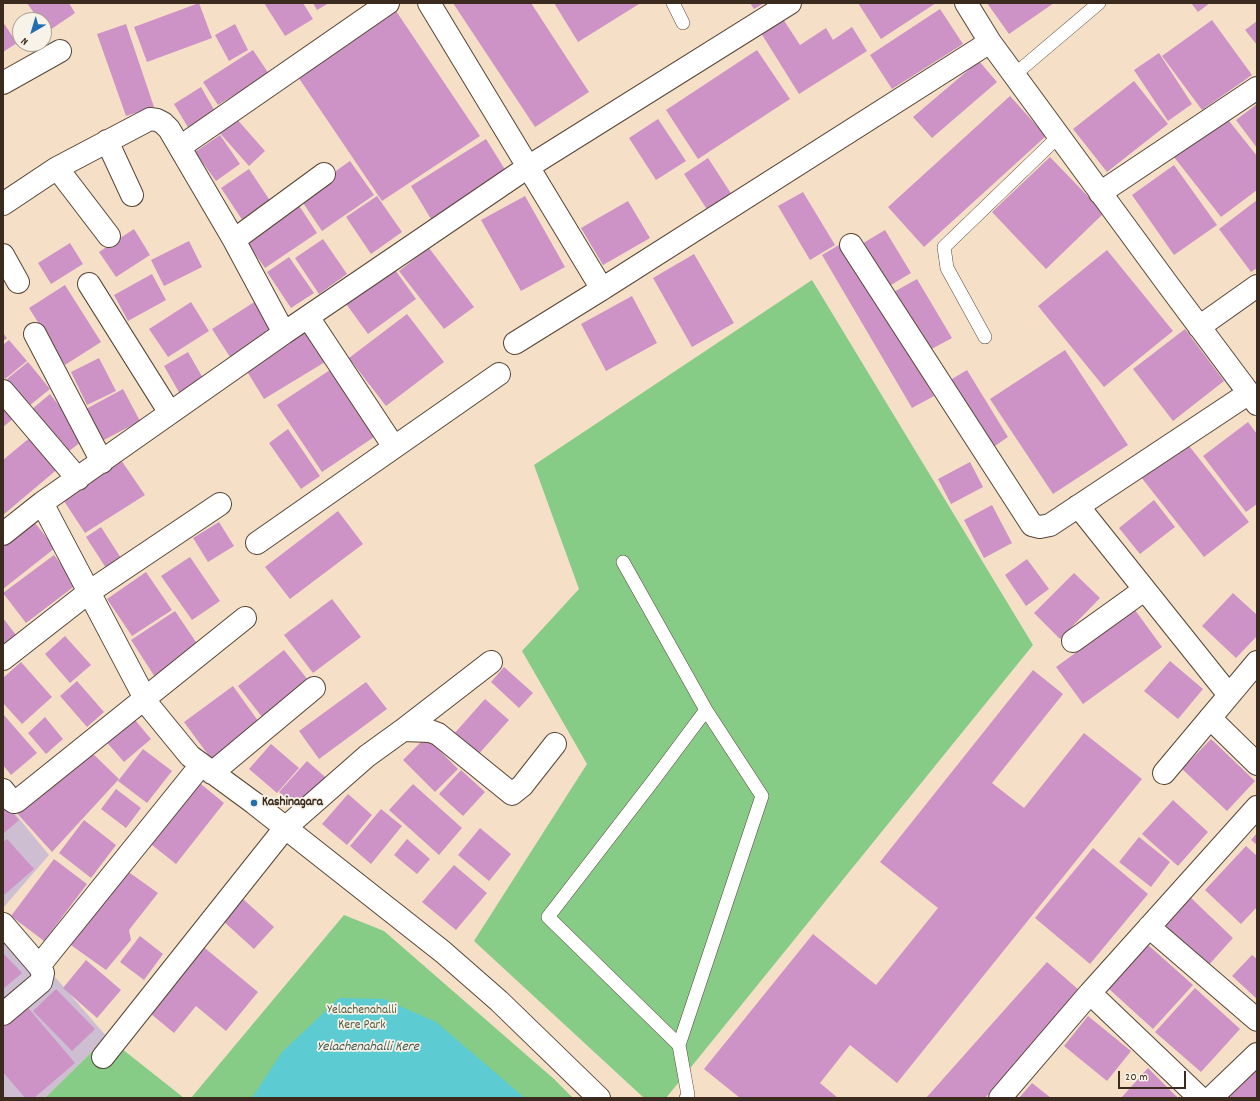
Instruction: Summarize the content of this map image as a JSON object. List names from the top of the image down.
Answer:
{
  "water": ["Yelachenahalli Kere"],
  "parks": ["Yelachenahalli Kere Park"],
  "places": ["Kashinagara"],
  "scale_bar": "20 m",
  "north": "bottom left"
}
